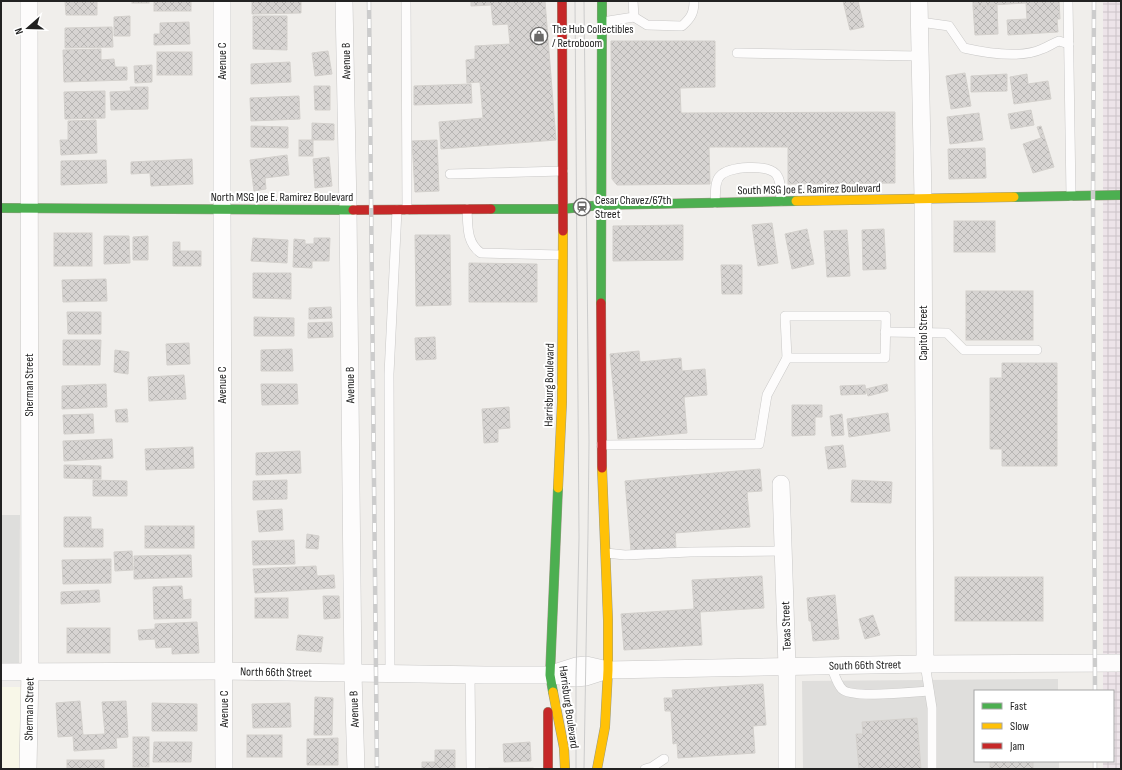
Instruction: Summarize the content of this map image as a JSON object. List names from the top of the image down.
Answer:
{
  "streets": {
    "main road": ["South MSG Joe E. Ramirez Boulevard", "North MSG Joe E. Ramirez Boulevard", "Harrisburg Boulevard"],
    "street": [
      "Avenue C",
      "Avenue B",
      "Capitol Street",
      "Sherman Street",
      "Texas Street",
      "South 66th Street",
      "North 66th Street"
    ]
  },
  "crossings": [
    ["Avenue C", "North MSG Joe E. Ramirez Boulevard"],
    ["Avenue C", "North 66th Street"],
    ["Avenue B", "North MSG Joe E. Ramirez Boulevard"],
    ["Avenue B", "North 66th Street"],
    ["South MSG Joe E. Ramirez Boulevard", "North MSG Joe E. Ramirez Boulevard"],
    ["South MSG Joe E. Ramirez Boulevard", "Capitol Street"],
    ["South MSG Joe E. Ramirez Boulevard", "Harrisburg Boulevard"],
    ["North MSG Joe E. Ramirez Boulevard", "Sherman Street"],
    ["North MSG Joe E. Ramirez Boulevard", "Harrisburg Boulevard"],
    ["Capitol Street", "South 66th Street"],
    ["Sherman Street", "North 66th Street"],
    ["Harrisburg Boulevard", "South 66th Street"],
    ["Harrisburg Boulevard", "North 66th Street"],
    ["Texas Street", "South 66th Street"],
    ["South 66th Street", "North 66th Street"]
  ],
  "places": {
    "shop": ["The Hub Collectibles / Retroboom"],
    "station": ["Cesar Chavez/67th Street"]
  },
  "legend": ["Fast", "Slow", "Jam"],
  "north": "left"
}
